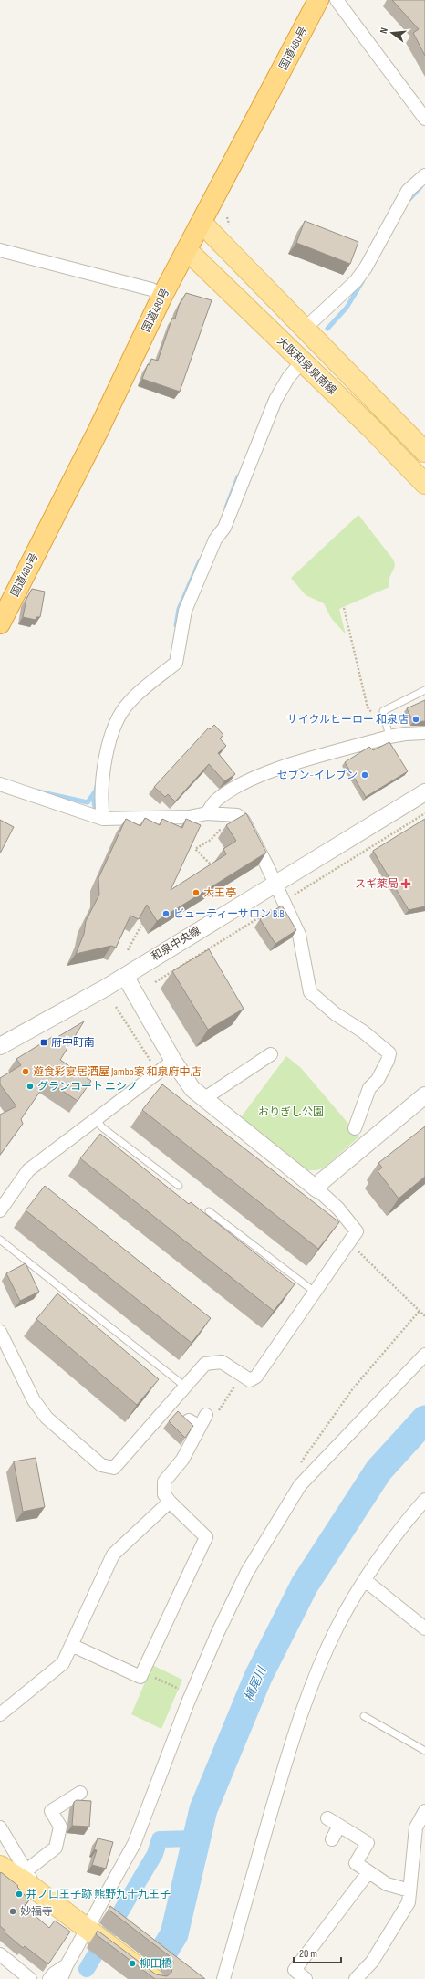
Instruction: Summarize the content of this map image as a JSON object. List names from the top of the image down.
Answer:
{
  "streets": {
    "highway": ["国道480号"],
    "main road": ["大阪和泉泉南線"],
    "street": ["和泉中央線"]
  },
  "crossings": [
    ["国道480号", "大阪和泉泉南線"]
  ],
  "water": ["槇尾川"],
  "parks": ["おりぎし公園"],
  "places": {
    "other": [
      "サイクルヒーロー 和泉店",
      "セブン-イレブン",
      "大王亭",
      "ビューティーサロン B.B",
      "遊食彩宴居酒屋 Jambo家 和泉府中店",
      "グランコート ニシノ",
      "井ノ口王子跡 熊野九十九王子",
      "妙福寺",
      "柳田橋"
    ],
    "health": ["スギ薬局"],
    "transit": ["府中町南"]
  },
  "scale_bar": "20 m",
  "north": "left"
}
